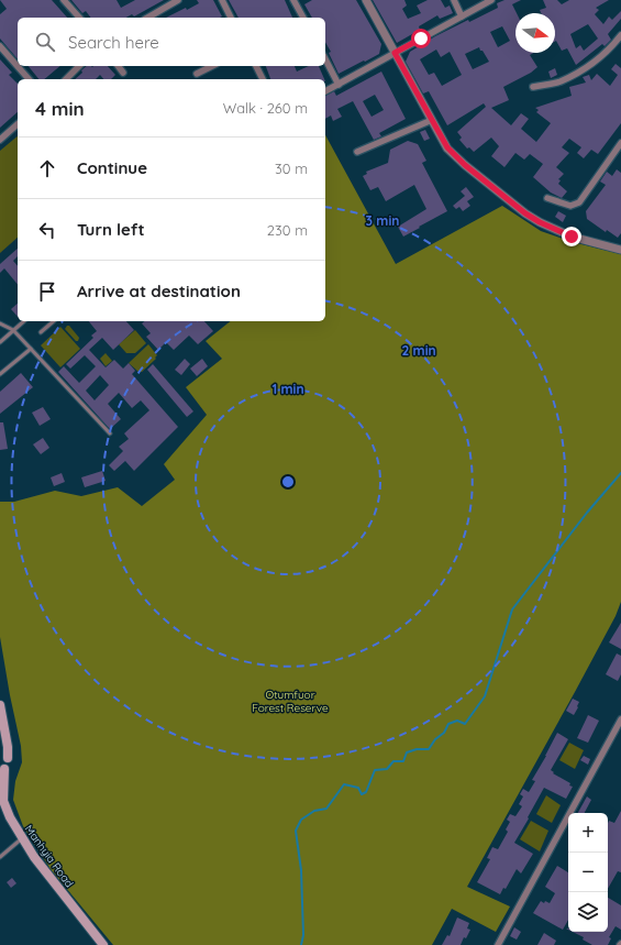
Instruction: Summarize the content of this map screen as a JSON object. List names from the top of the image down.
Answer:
{
  "streets": {
    "main road": ["Manhyia Road"]
  },
  "parks": ["Otumfuor Forest Reserve"],
  "north": "right",
  "page": {
    "search": "Search here",
    "heading": ["4 min", "Walk · 260 m"],
    "list": [
      ["Continue", "30 m"],
      ["Turn left", "230 m"],
      "Arrive at destination"
    ],
    "map_buttons": ["+", "−"]
  },
  "rings": ["3 min", "2 min", "1 min"]
}
